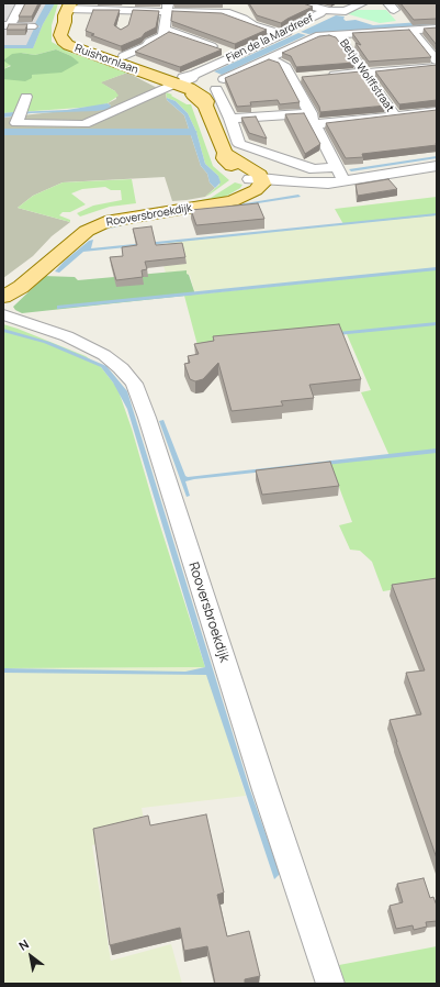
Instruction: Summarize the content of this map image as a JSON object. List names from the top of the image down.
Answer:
{
  "streets": {
    "main road": ["Ruishornlaan", "Rooversbroekdijk"],
    "street": ["Fien de la Mardreef", "Betje Wolffstraat"]
  },
  "crossings": [
    ["Fien de la Mardreef", "Ruishornlaan"],
    ["Ruishornlaan", "Rooversbroekdijk"]
  ],
  "north": "top left"
}
